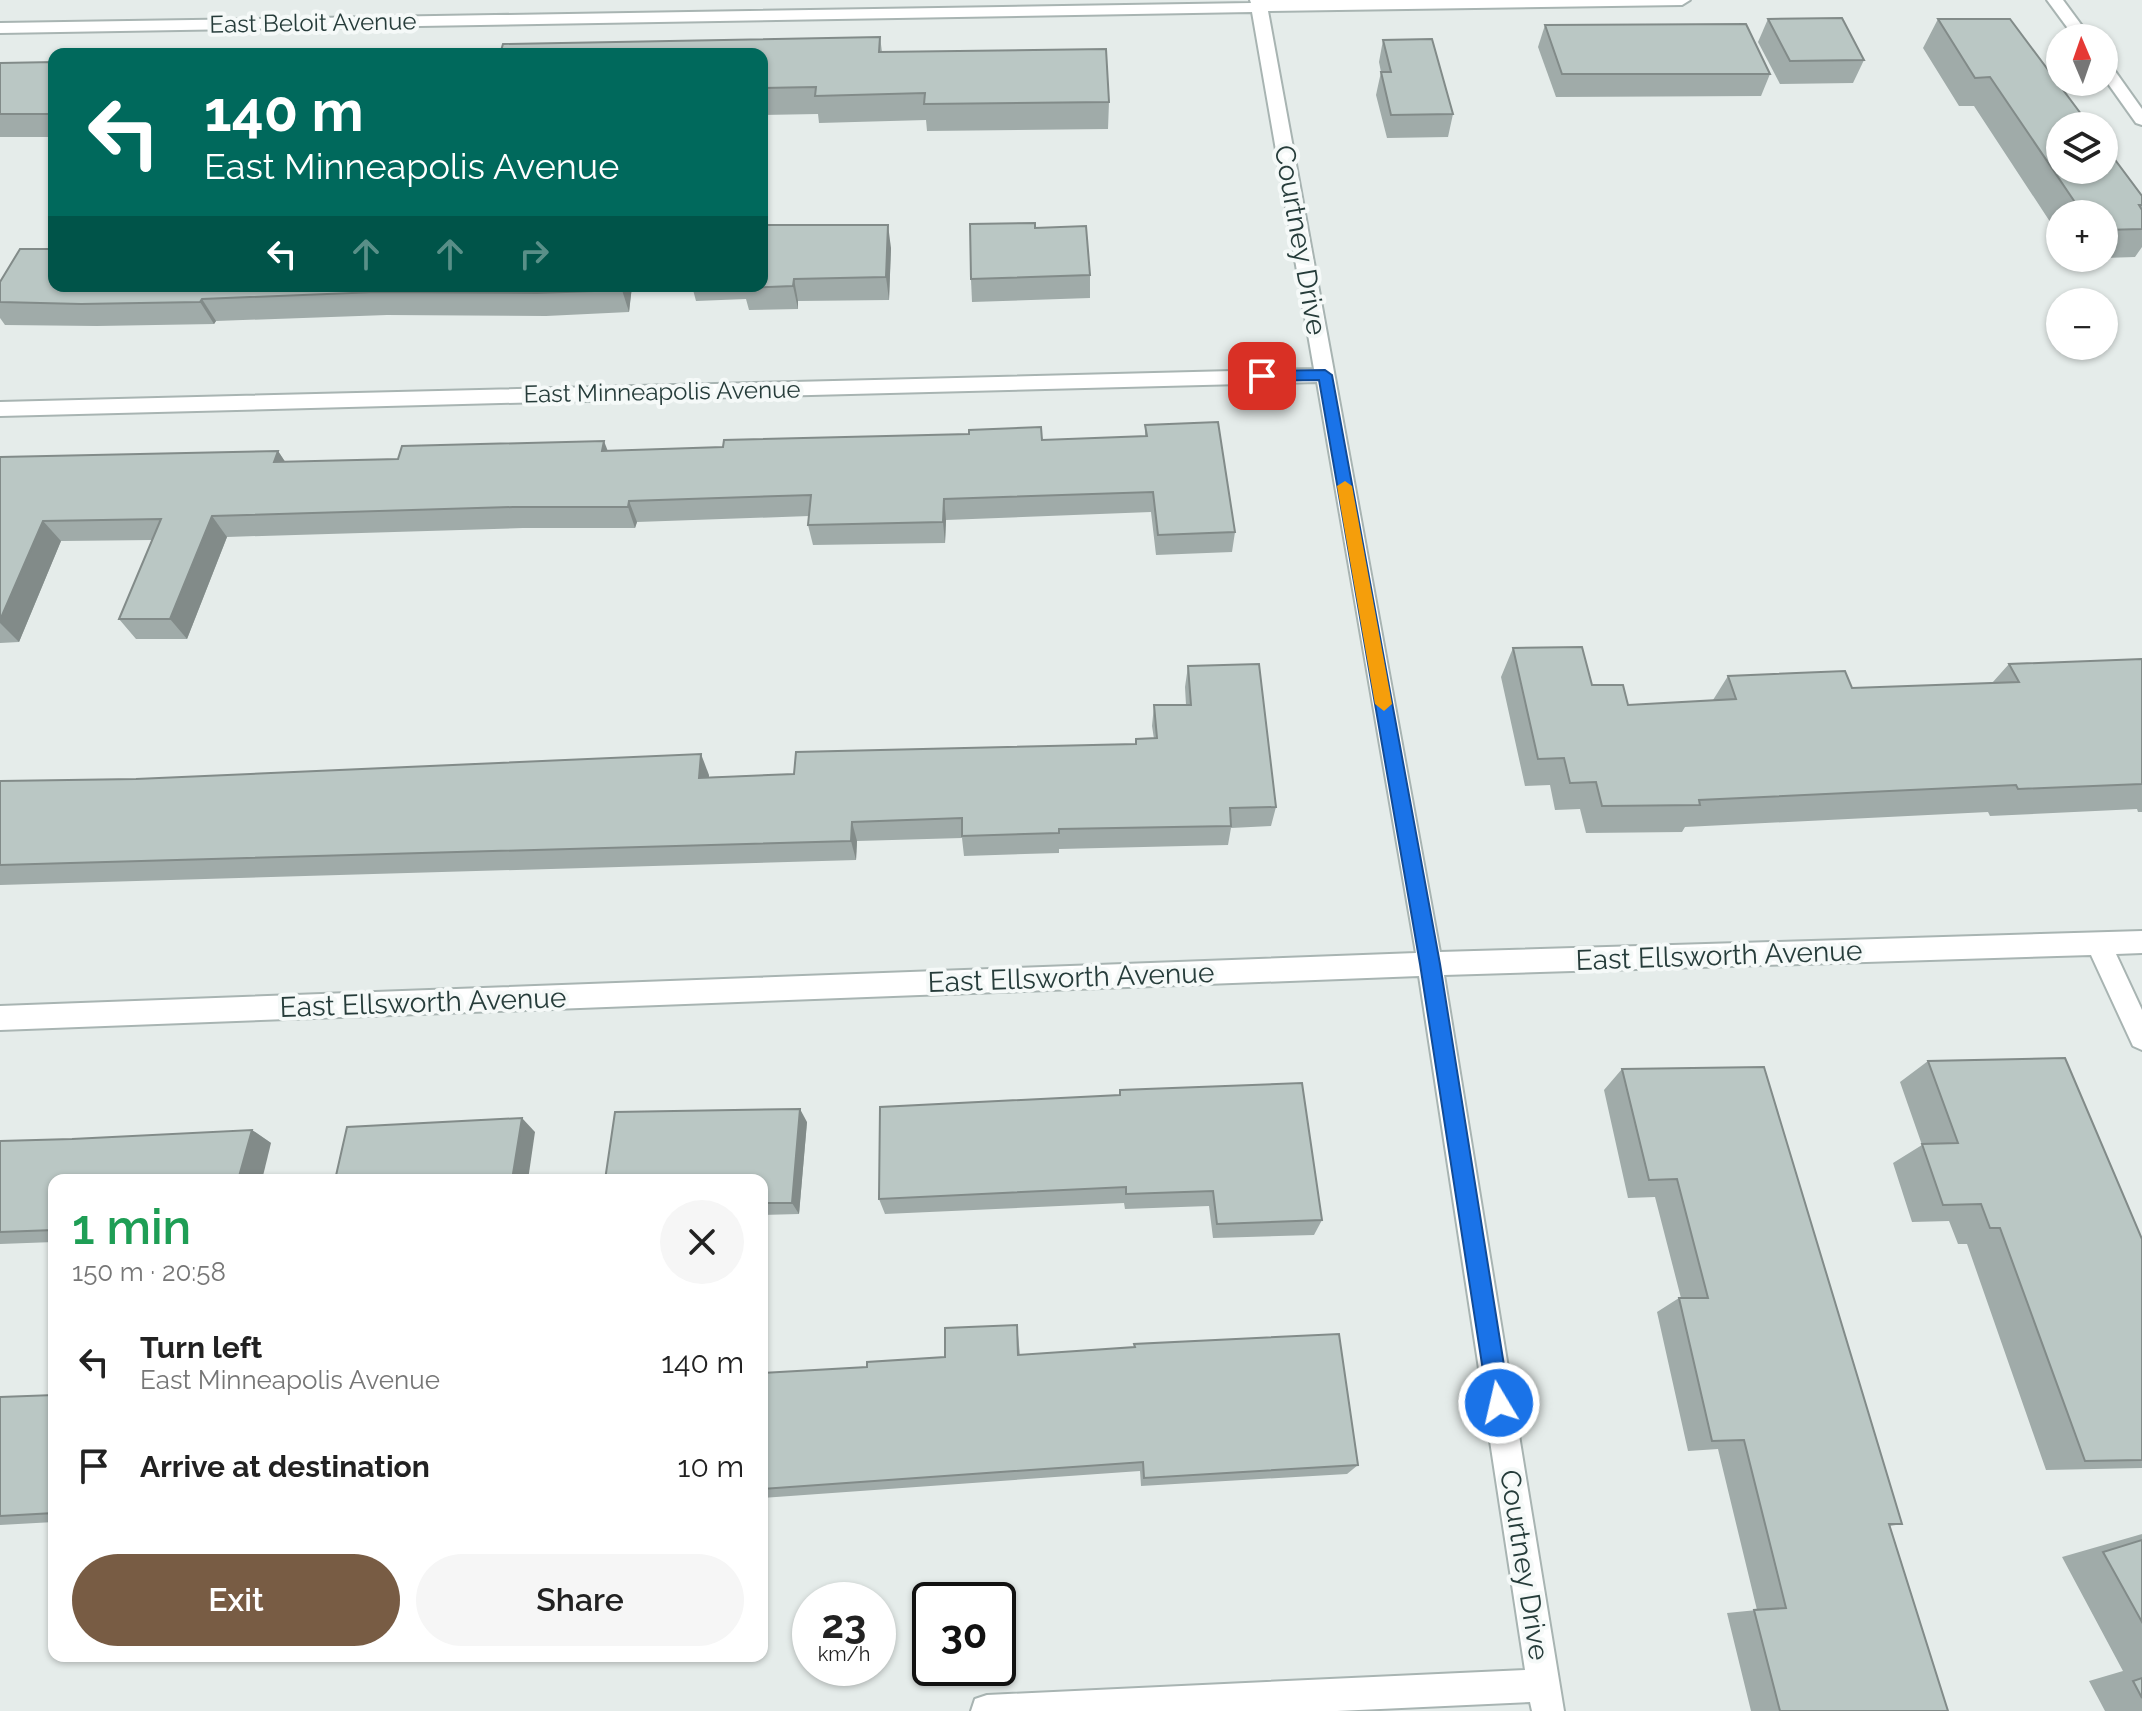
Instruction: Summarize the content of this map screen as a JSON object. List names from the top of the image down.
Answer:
{
  "streets": {
    "street": [
      "East Beloit Avenue",
      "Courtney Drive",
      "East Minneapolis Avenue",
      "East Ellsworth Avenue"
    ]
  },
  "crossings": [
    ["East Beloit Avenue", "Courtney Drive"],
    ["Courtney Drive", "East Minneapolis Avenue"],
    ["Courtney Drive", "East Ellsworth Avenue"]
  ],
  "north": "top",
  "page": {
    "map_buttons": ["+", "−"],
    "turn": ["140 m", "East Minneapolis Avenue"],
    "heading": ["1 min", "150 m · 20:58"],
    "list": [
      {
        "name": "Turn left",
        "note": "East Minneapolis Avenue",
        "value": "140 m"
      },
      {
        "name": "Arrive at destination",
        "value": "10 m"
      }
    ],
    "buttons": ["Exit", "Share"],
    "speed": "23 km/h",
    "limit": "30"
  }
}
